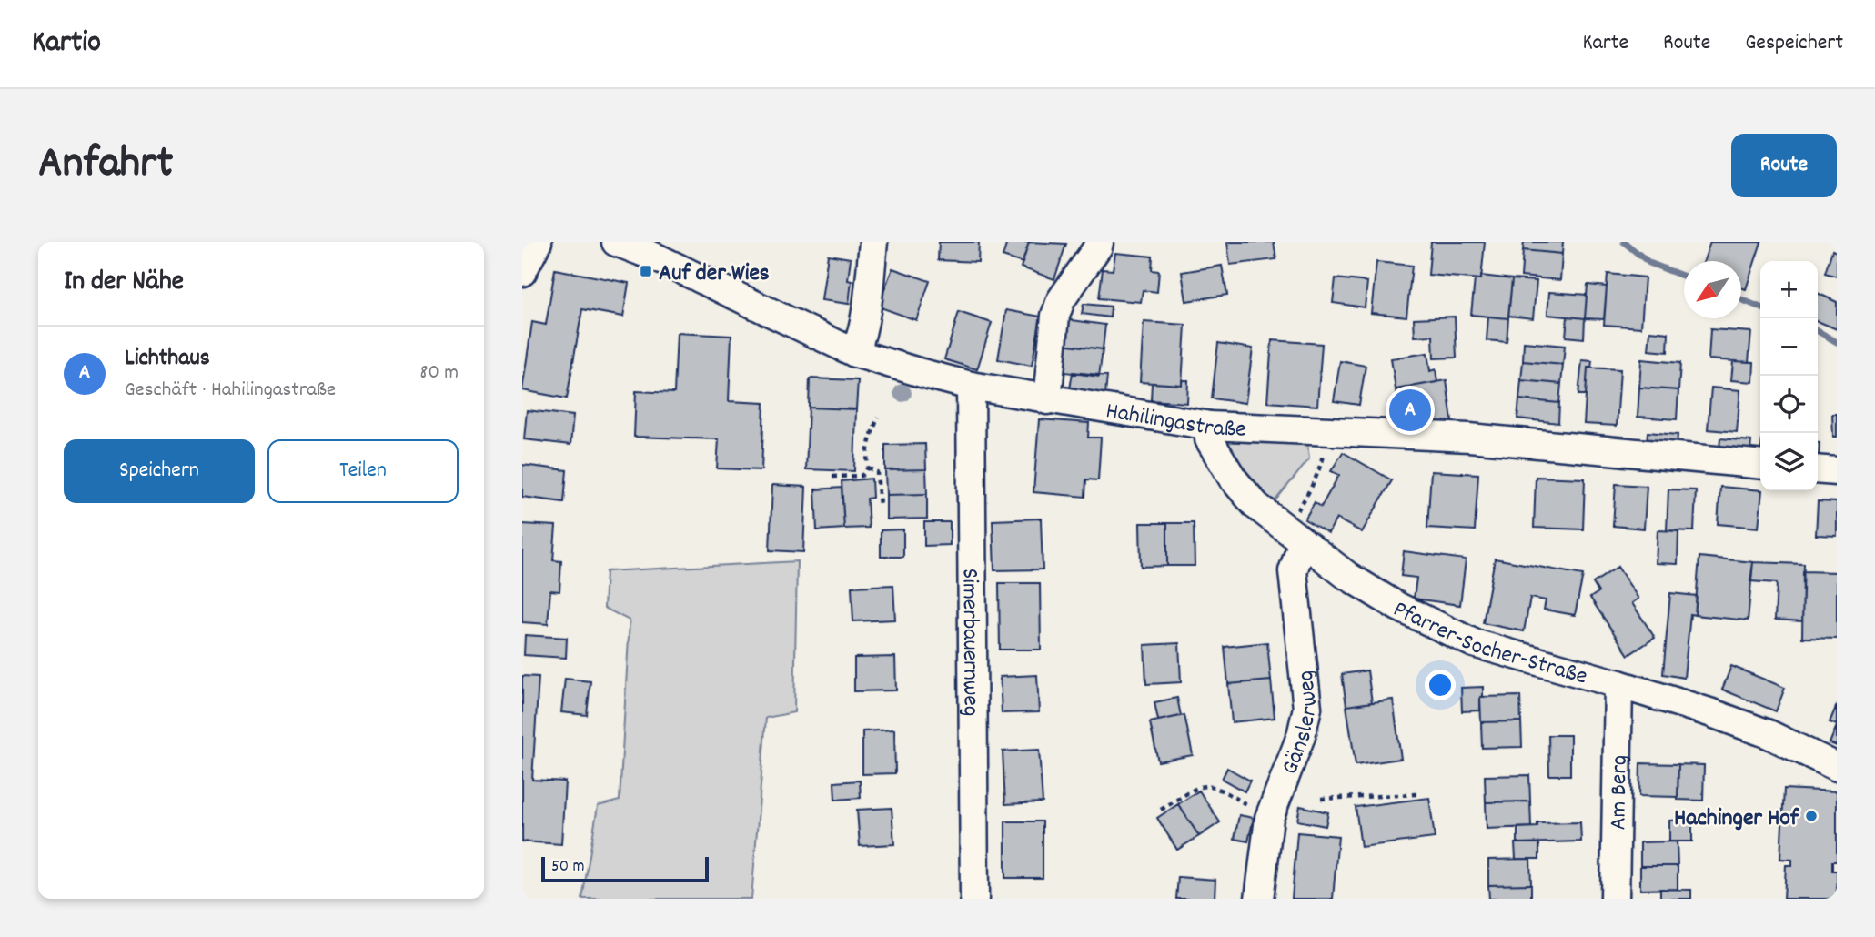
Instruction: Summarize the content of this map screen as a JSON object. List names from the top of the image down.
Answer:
{
  "streets": {
    "street": [
      "Hahilingastraße",
      "Pfarrer-Socher-Straße",
      "Simerbauernweg",
      "Gänslerweg",
      "Am Berg"
    ]
  },
  "crossings": [
    ["Hahilingastraße", "Pfarrer-Socher-Straße"],
    ["Hahilingastraße", "Simerbauernweg"],
    ["Pfarrer-Socher-Straße", "Gänslerweg"],
    ["Pfarrer-Socher-Straße", "Am Berg"]
  ],
  "places": {
    "transit": ["Auf der Wies"],
    "other": ["Hachinger Hof"]
  },
  "scale_bar": "50 m",
  "north": "bottom left",
  "page": {
    "header": "Kartio",
    "nav": ["Karte", "Route", "Gespeichert"],
    "title": "Anfahrt",
    "buttons": [
      "Route",
      ["Speichern", "Teilen"]
    ],
    "heading": "In der Nähe",
    "map_buttons": ["+", "−"],
    "list": [
      {
        "mark": "A",
        "name": "Lichthaus",
        "note": "Geschäft · Hahilingastraße",
        "value": "80 m"
      }
    ],
    "pins": "A",
    "scale": "50 m"
  }
}
